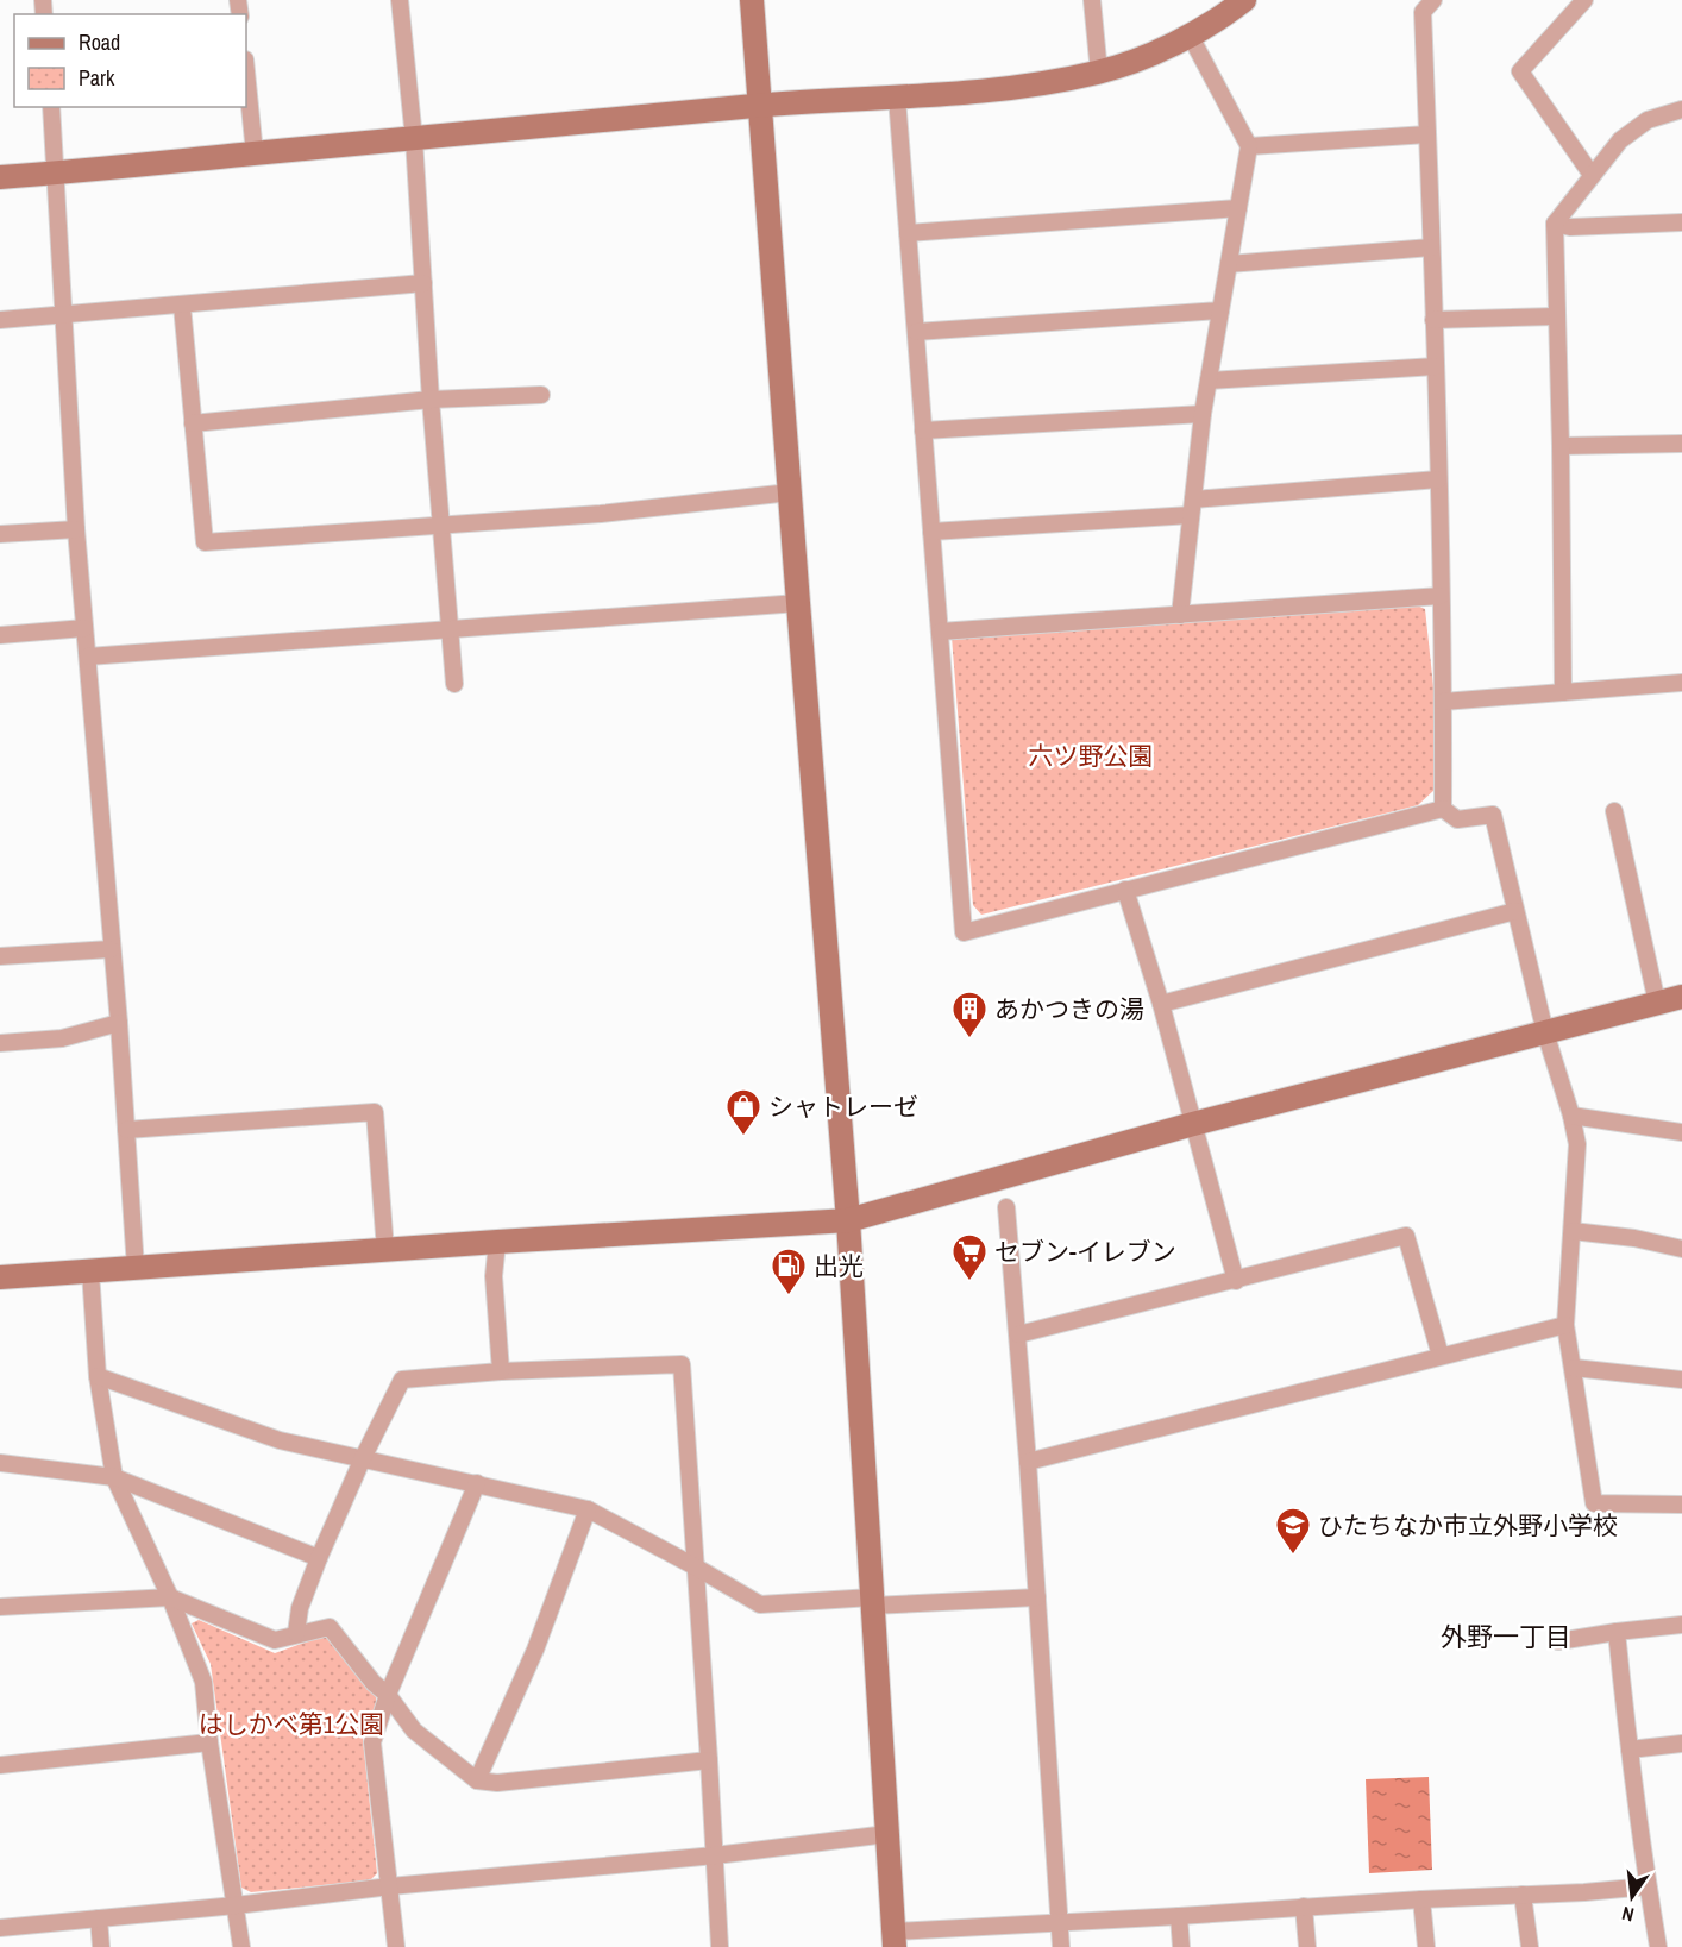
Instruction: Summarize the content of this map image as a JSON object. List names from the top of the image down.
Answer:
{
  "districts": ["外野一丁目"],
  "parks": ["六ツ野公園", "はしかべ第1公園"],
  "places": {
    "building": ["あかつきの湯"],
    "shop": ["シャトレーゼ"],
    "supermarket": ["セブン-イレブン"],
    "fuel station": ["出光"],
    "school or university": ["ひたちなか市立外野小学校"]
  },
  "legend": ["Road", "Park"],
  "north": "bottom"
}
